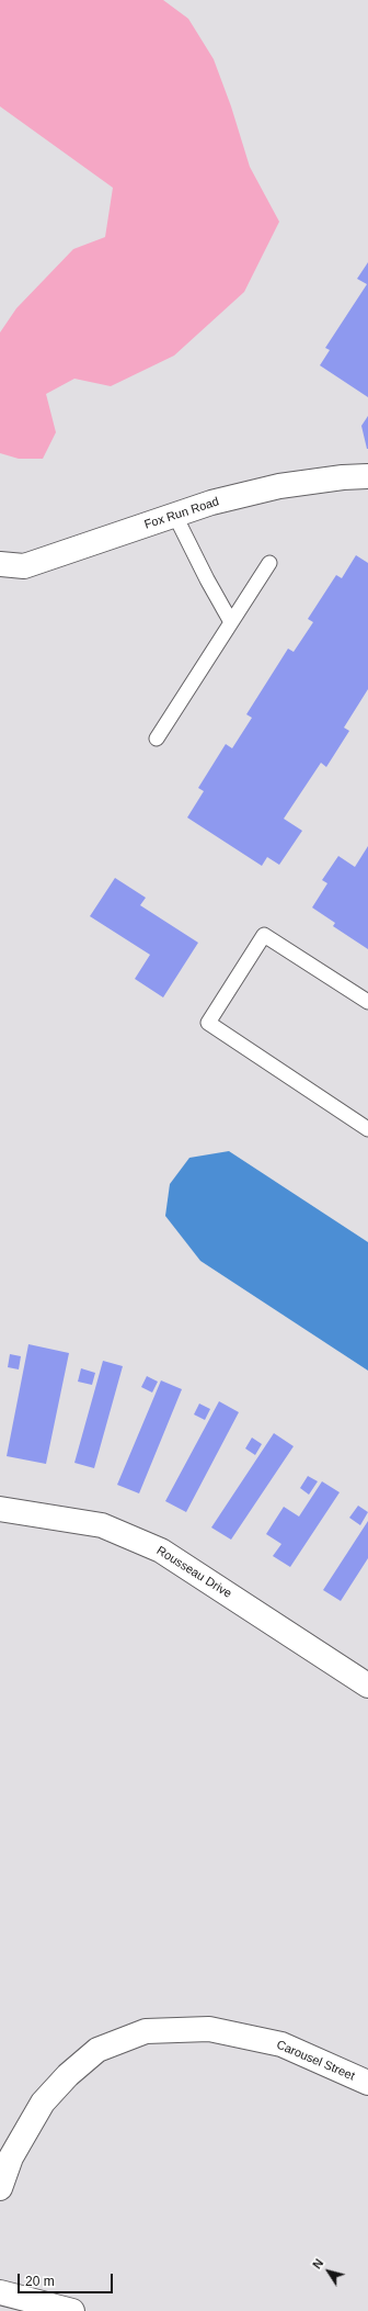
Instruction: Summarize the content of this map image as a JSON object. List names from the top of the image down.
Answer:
{
  "streets": {
    "street": ["Fox Run Road", "Rousseau Drive", "Carousel Street"]
  },
  "scale_bar": "20 m",
  "north": "top left"
}
